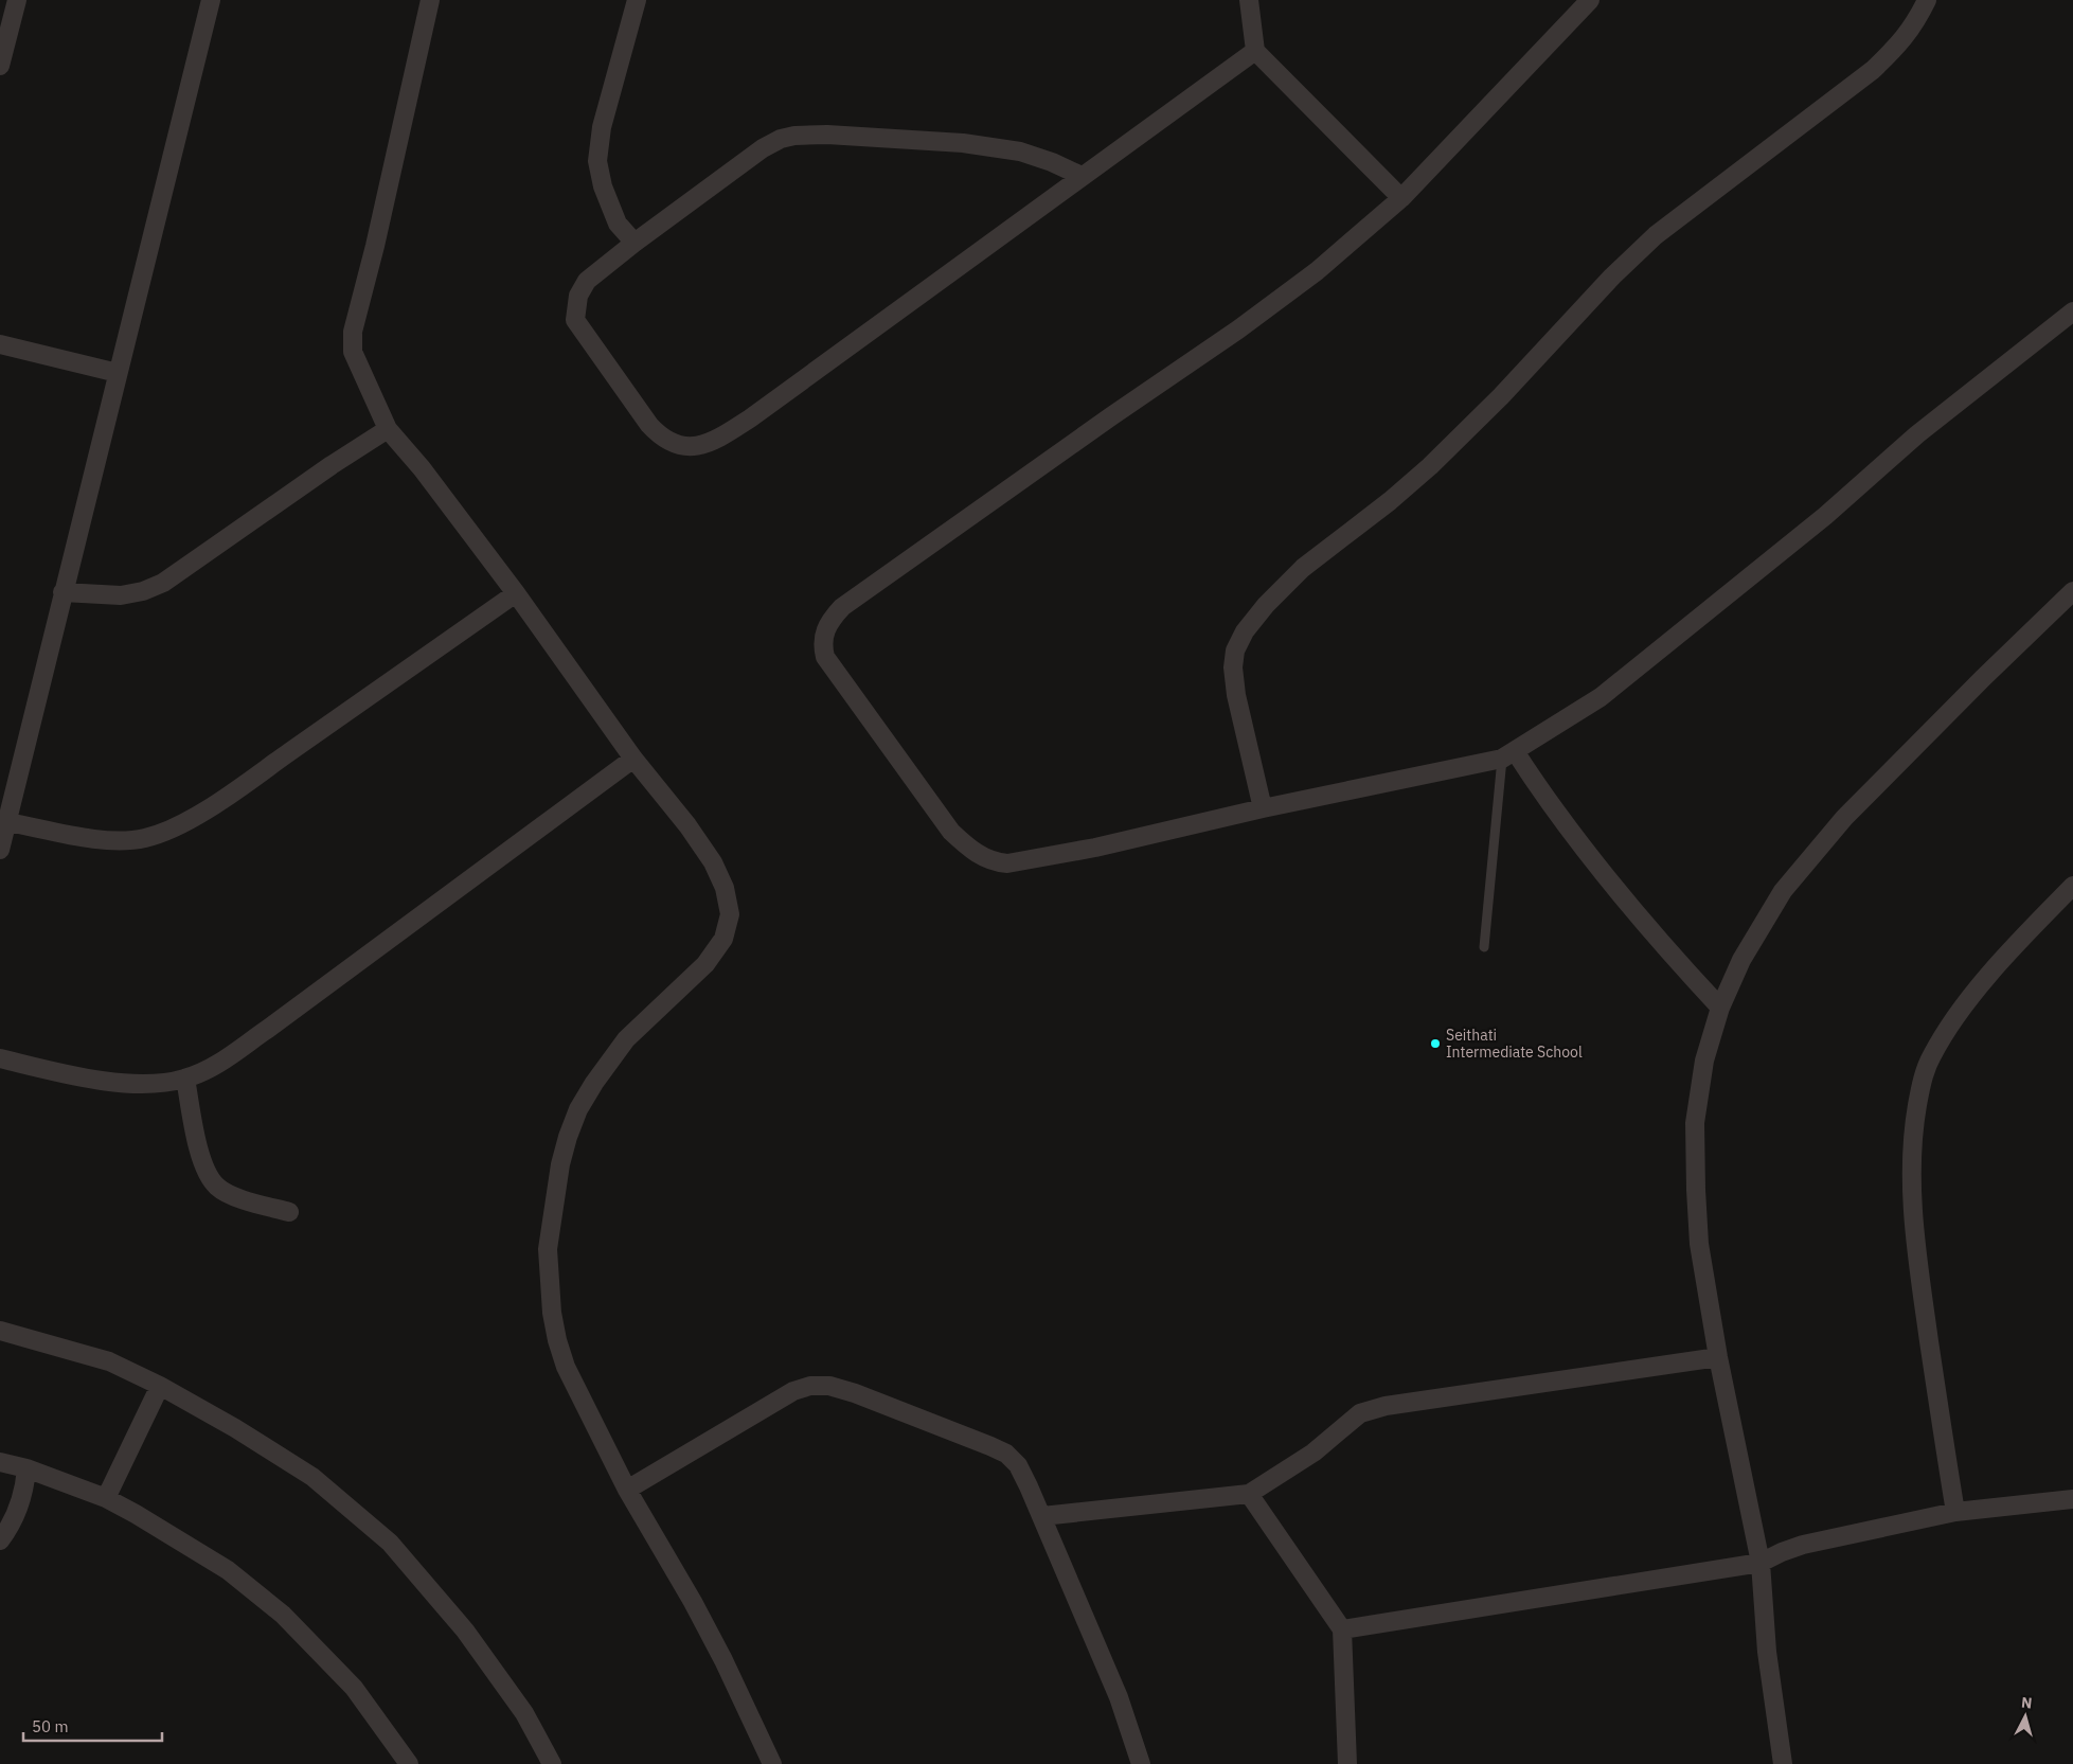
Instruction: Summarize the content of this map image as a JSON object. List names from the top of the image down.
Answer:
{
  "places": ["Seithati Intermediate School"],
  "scale_bar": "50 m",
  "north": "top"
}
